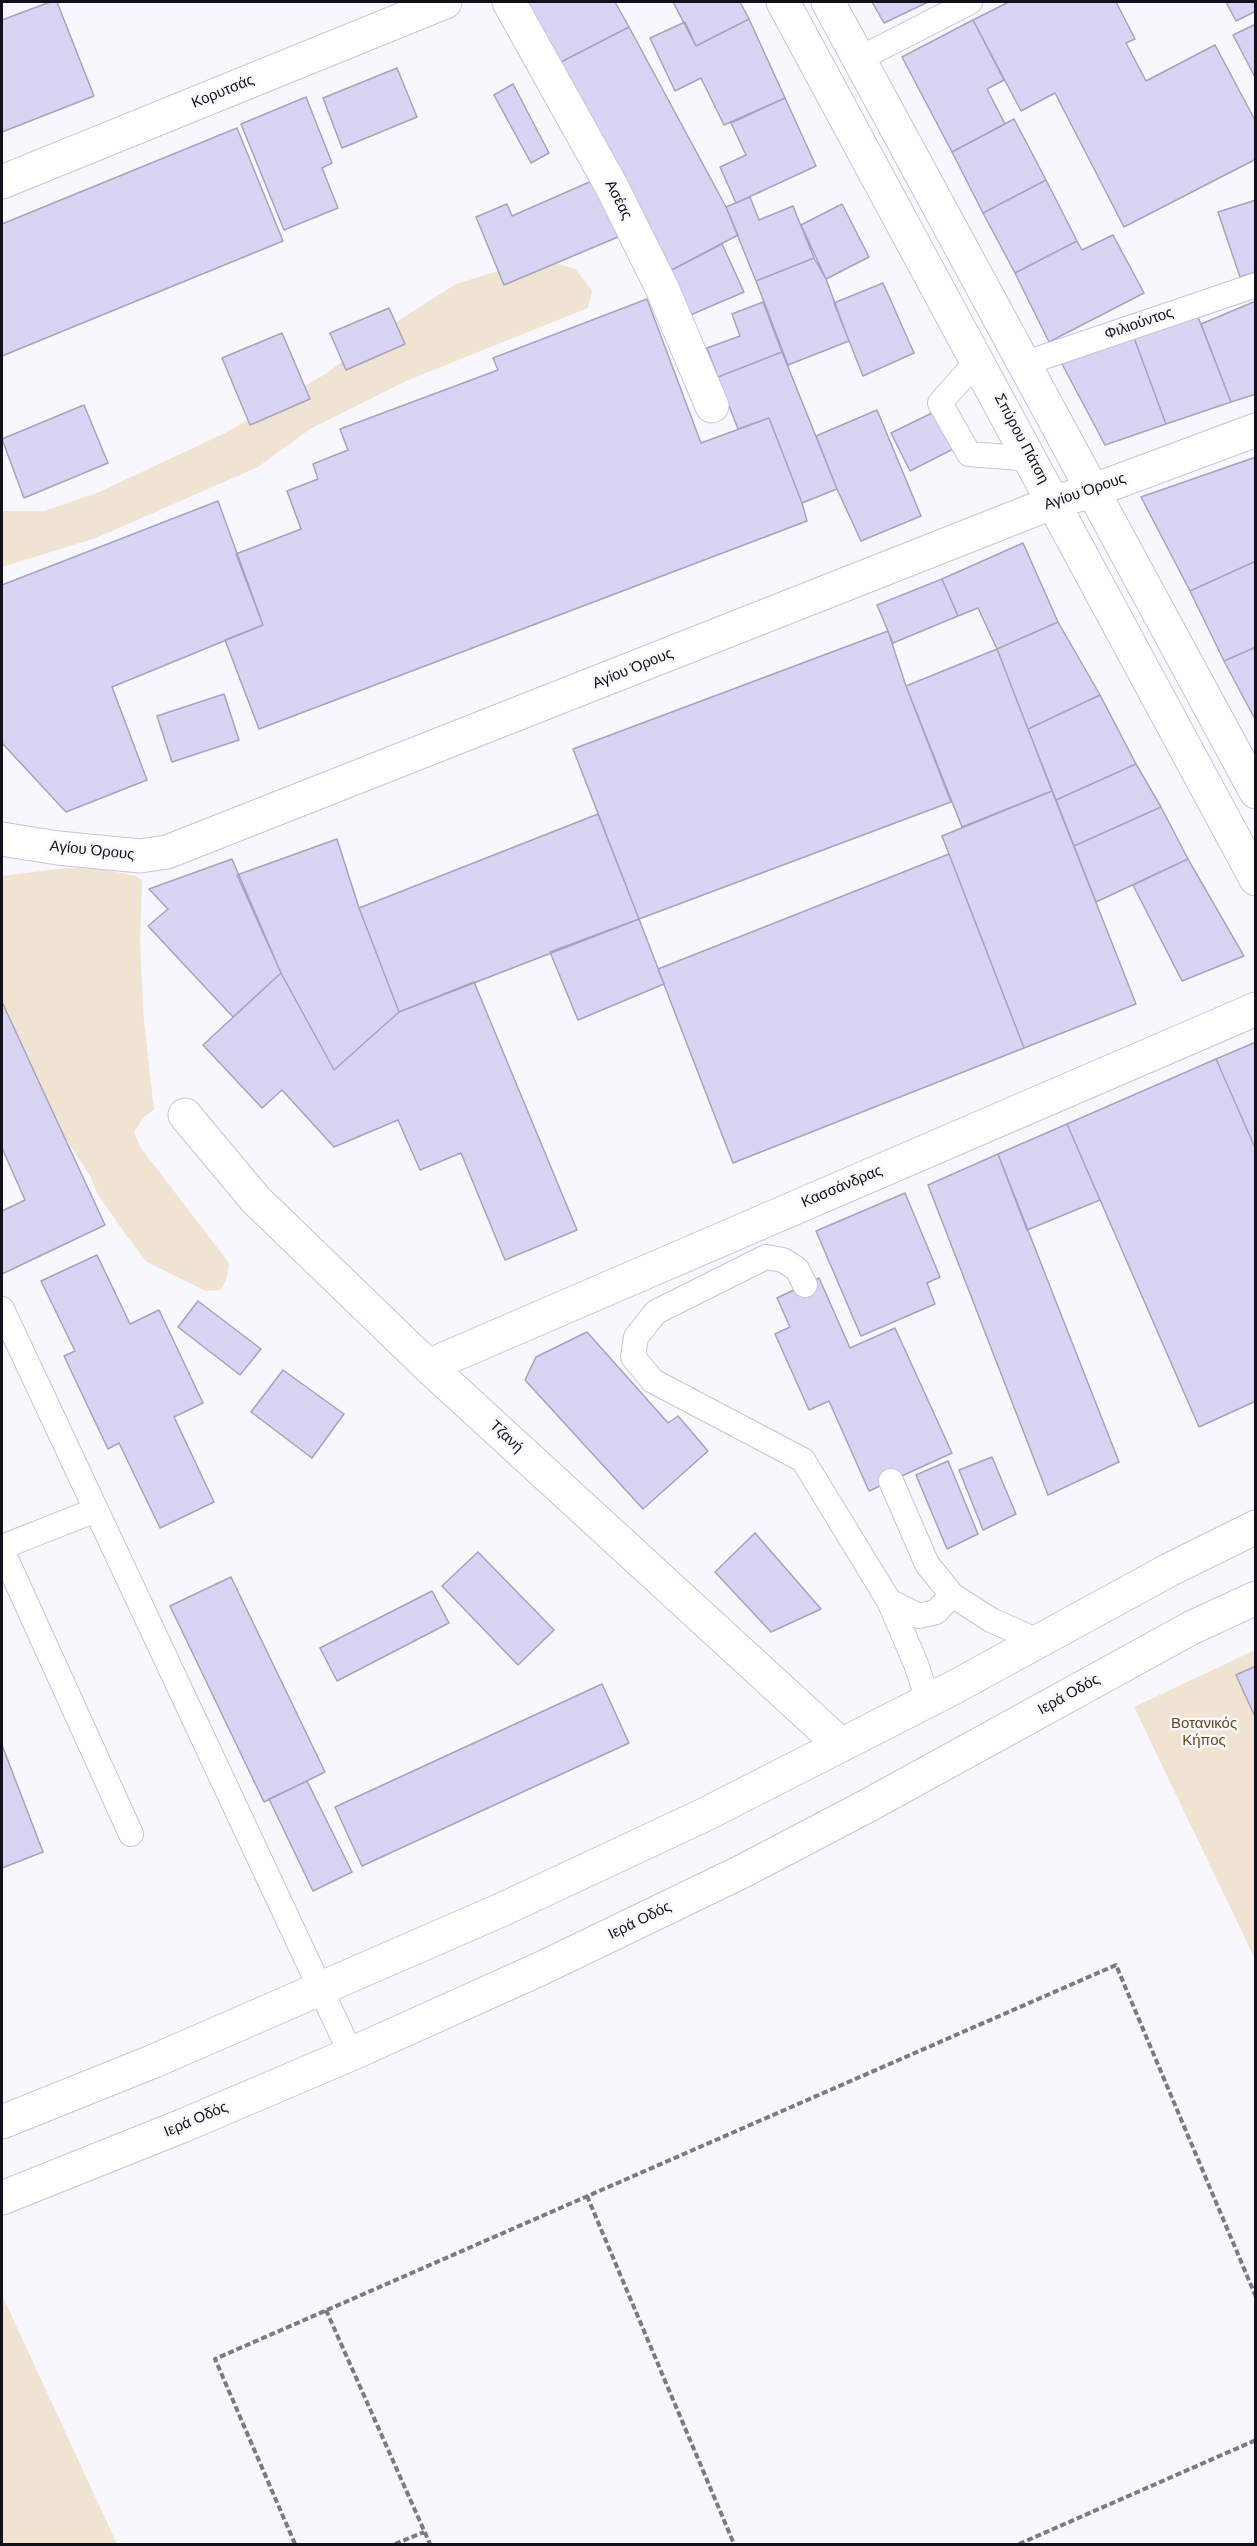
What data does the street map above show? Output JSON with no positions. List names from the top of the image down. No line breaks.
{"streets":{"street":["Κορυτσάς","Ασέας","Σπύρου Πάτση","Αγίου Όρους","Κασσάνδρας","Τζανή","Ιερά Οδός"],"lane":["Φιλιούντος"]},"crossings":[["Σπύρου Πάτση","Αγίου Όρους"],["Κασσάνδρας","Τζανή"]],"parks":["Βοτανικός Κήπος"]}
